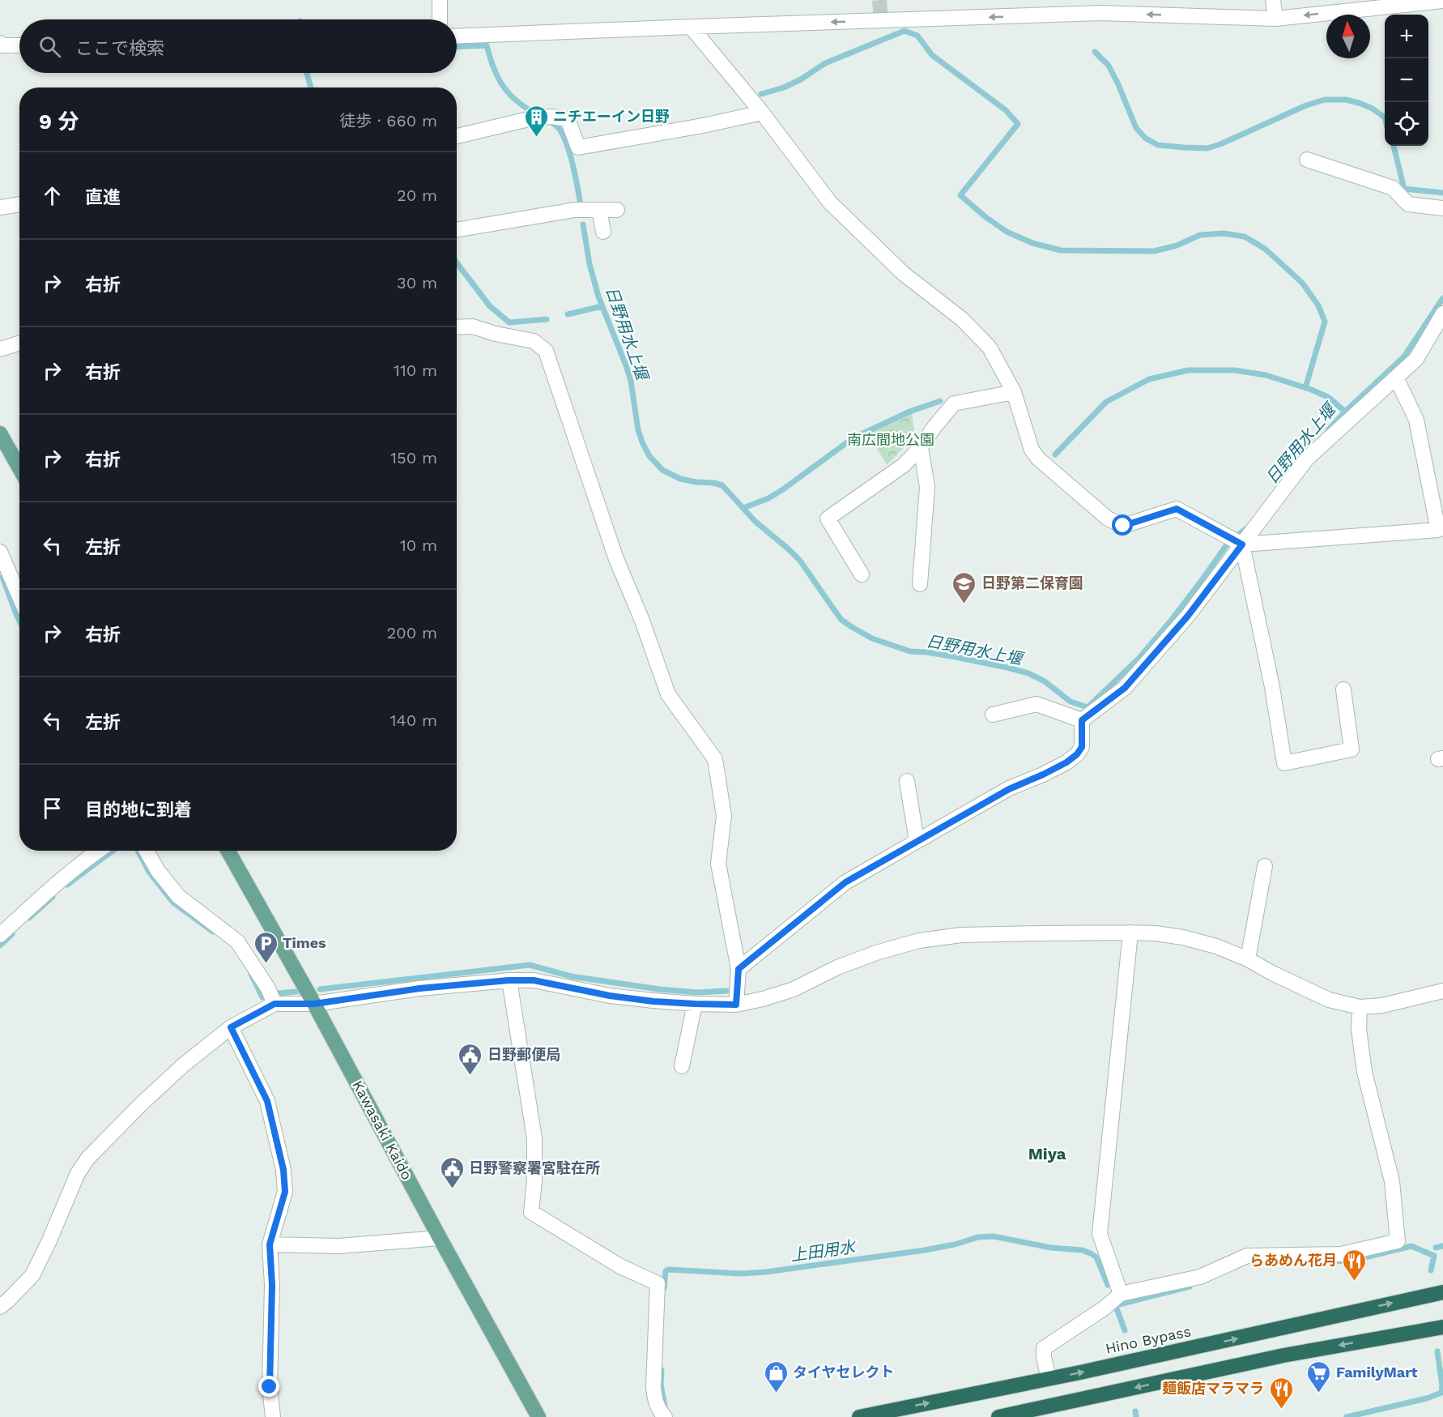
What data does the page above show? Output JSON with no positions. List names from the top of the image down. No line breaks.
{"streets":{"highway":["Hino Bypass"],"main road":["Kawasaki Kaido"]},"districts":["Miya"],"water":["日野用水上堰","上田用水"],"parks":["南広間地公園"],"places":{"building":["ニチエーイン日野"],"school or university":["日野第二保育園"],"parking":["Times"],"public building":["日野郵便局","日野警察署宮駐在所"],"restaurant":["らあめん花月","麺飯店マラマラ"],"shop":["タイヤセレクト"],"supermarket":["FamilyMart"]},"north":"top","page":{"map_buttons":["+","−"],"search":"ここで検索","heading":["9 分","徒歩 · 660 m"],"list":[["直進","20 m"],["右折","30 m"],["右折","110 m"],["右折","150 m"],["左折","10 m"],["右折","200 m"],["左折","140 m"],"目的地に到着"]}}
